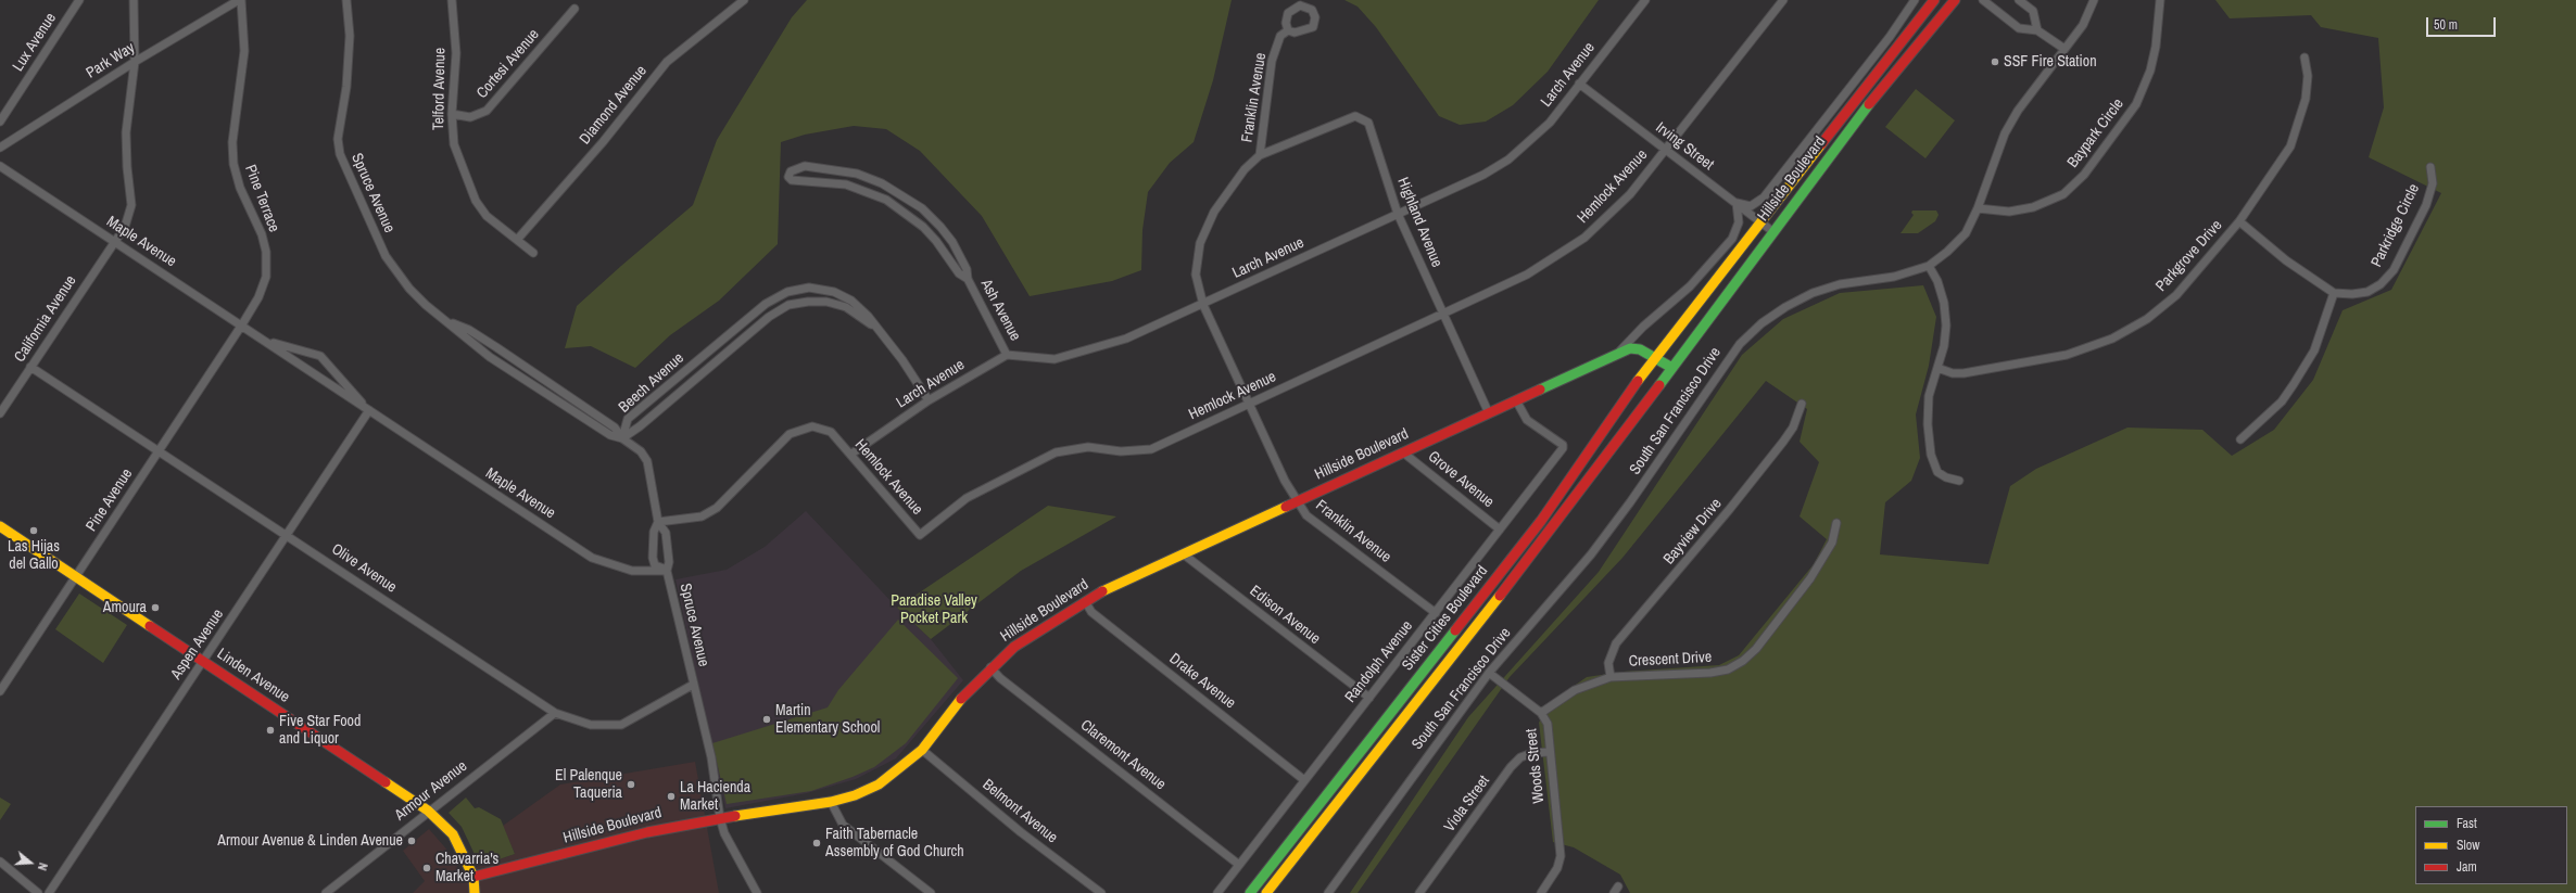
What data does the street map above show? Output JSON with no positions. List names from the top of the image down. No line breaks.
{"streets":{"main road":["Hillside Boulevard","Sister Cities Boulevard","Linden Avenue"],"street":["Lux Avenue","Park Way","Cortesi Avenue","Larch Avenue","Telford Avenue","Franklin Avenue","Diamond Avenue","Baypark Circle","Irving Street","Hemlock Avenue","Spruce Avenue","Pine Terrace","Highland Avenue","Parkridge Circle","Maple Avenue","Parkgrove Drive","Ash Avenue","California Avenue","Beech Avenue","South San Francisco Drive","Grove Avenue","Pine Avenue","Bayview Drive","Olive Avenue","Edison Avenue","Aspen Avenue","Crescent Drive","Randolph Avenue","Drake Avenue","Claremont Avenue","Woods Street","Armour Avenue","Viola Street","Belmont Avenue"]},"crossings":[["Park Way","Pine Terrace"],["Park Way","California Avenue"],["Cortesi Avenue","Telford Avenue"],["Larch Avenue","Franklin Avenue"],["Larch Avenue","Irving Street"],["Larch Avenue","Hemlock Avenue"],["Larch Avenue","Highland Avenue"],["Larch Avenue","Ash Avenue"],["Larch Avenue","Beech Avenue"],["Telford Avenue","Diamond Avenue"],["Franklin Avenue","Hillside Boulevard"],["Franklin Avenue","Hemlock Avenue"],["Franklin Avenue","Highland Avenue"],["Franklin Avenue","Randolph Avenue"],["Baypark Circle","South San Francisco Drive"],["Irving Street","Hillside Boulevard"],["Irving Street","Hemlock Avenue"],["Hillside Boulevard","Spruce Avenue"],["Hillside Boulevard","Highland Avenue"],["Hillside Boulevard","Grove Avenue"],["Hillside Boulevard","Edison Avenue"],["Hillside Boulevard","Sister Cities Boulevard"],["Hillside Boulevard","Randolph Avenue"],["Hillside Boulevard","Linden Avenue"],["Hillside Boulevard","Drake Avenue"],["Hillside Boulevard","Claremont Avenue"],["Hillside Boulevard","Belmont Avenue"],["Hemlock Avenue","Spruce Avenue"],["Hemlock Avenue","Highland Avenue"],["Spruce Avenue","Maple Avenue"],["Spruce Avenue","Beech Avenue"],["Spruce Avenue","Olive Avenue"],["Pine Terrace","Maple Avenue"],["Pine Terrace","Pine Avenue"],["Maple Avenue","California Avenue"],["Maple Avenue","Pine Avenue"],["Maple Avenue","Aspen Avenue"],["California Avenue","Olive Avenue"],["South San Francisco Drive","Woods Street"],["Grove Avenue","Randolph Avenue"],["Pine Avenue","Olive Avenue"],["Pine Avenue","Linden Avenue"],["Bayview Drive","Crescent Drive"],["Olive Avenue","Aspen Avenue"],["Olive Avenue","Armour Avenue"],["Edison Avenue","Randolph Avenue"],["Aspen Avenue","Linden Avenue"],["Crescent Drive","Woods Street"],["Randolph Avenue","Drake Avenue"],["Randolph Avenue","Claremont Avenue"],["Linden Avenue","Armour Avenue"],["Woods Street","Viola Street"]],"parks":["Paradise Valley Pocket Park"],"places":["SSF Fire Station","Las Hijas del Gallo","Amoura","Martin Elementary School","Five Star Food and Liquor","El Palenque Taqueria","La Hacienda Market","Armour Avenue & Linden Avenue","Faith Tabernacle Assembly of God Church","Chavarria's Market"],"legend":["Fast","Slow","Jam"],"scale_bar":"50 m","north":"right"}
